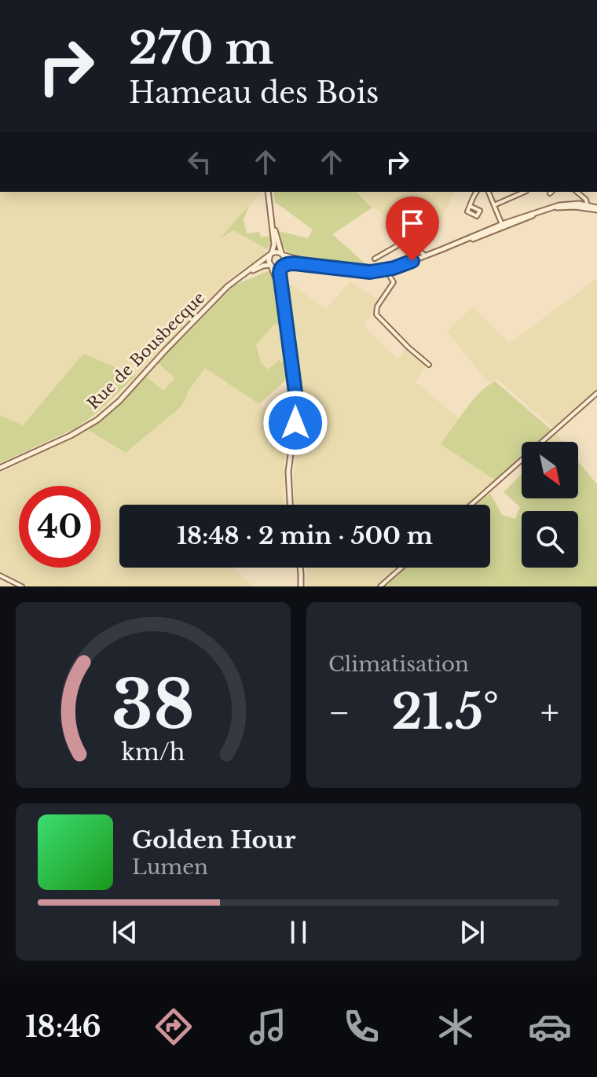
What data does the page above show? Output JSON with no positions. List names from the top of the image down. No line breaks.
{"streets":{"street":["Rue de Bousbecque"]},"north":"bottom right","page":{"turn":["270 m","Hameau des Bois"],"limit":"40","trip":"18:48 · 2 min · 500 m","tile":"Climatisation","heat":["−","21.5°","+"],"song":["Golden Hour","Lumen"],"tabs":"18:46","gauge":["38","km/h"]}}
